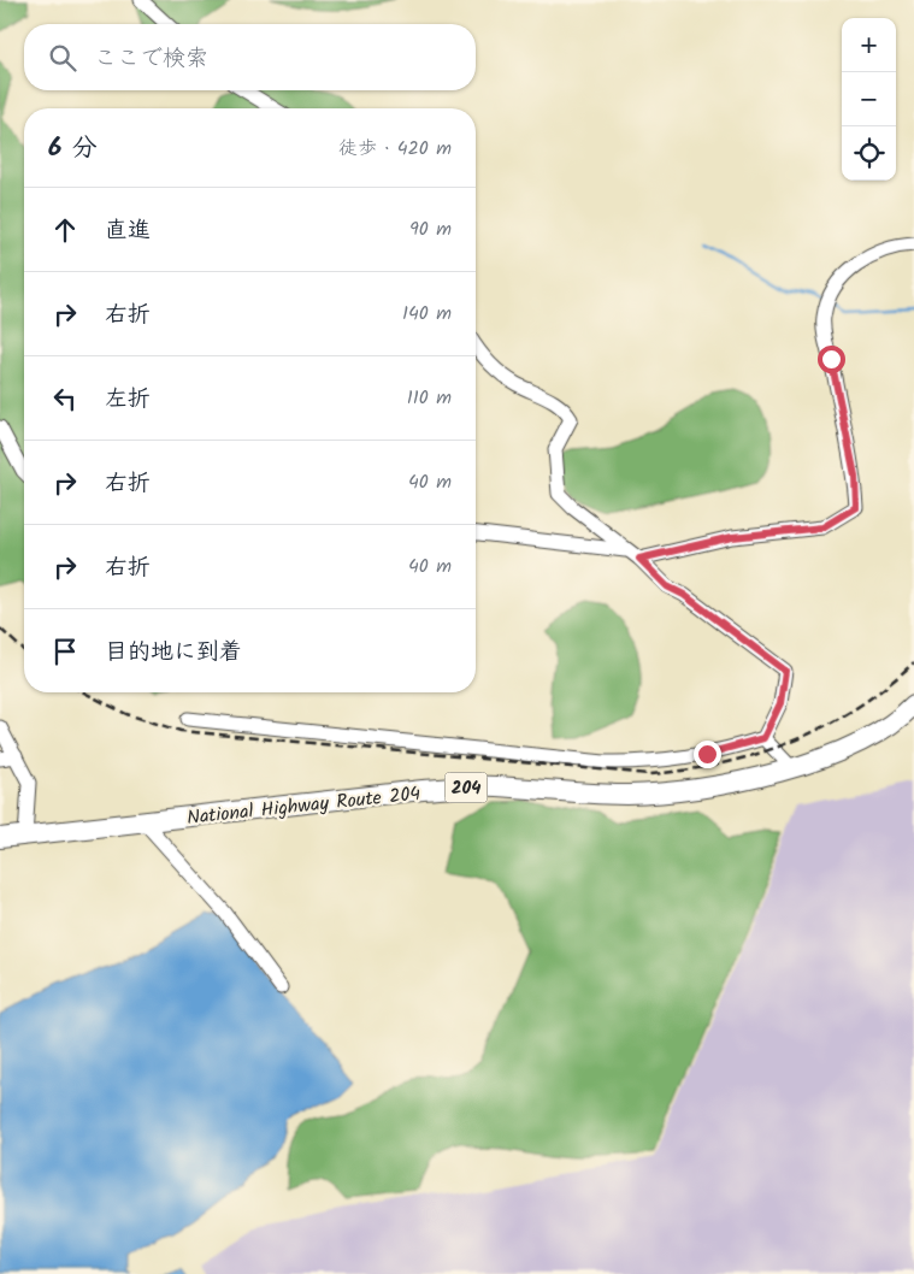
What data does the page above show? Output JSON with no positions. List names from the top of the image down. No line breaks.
{"streets":{"highway":["204","National Highway Route 204"]},"page":{"map_buttons":["+","−"],"search":"ここで検索","heading":["6 分","徒歩 · 420 m"],"list":[["直進","90 m"],["右折","140 m"],["左折","110 m"],["右折","40 m"],["右折","40 m"],"目的地に到着"]}}
